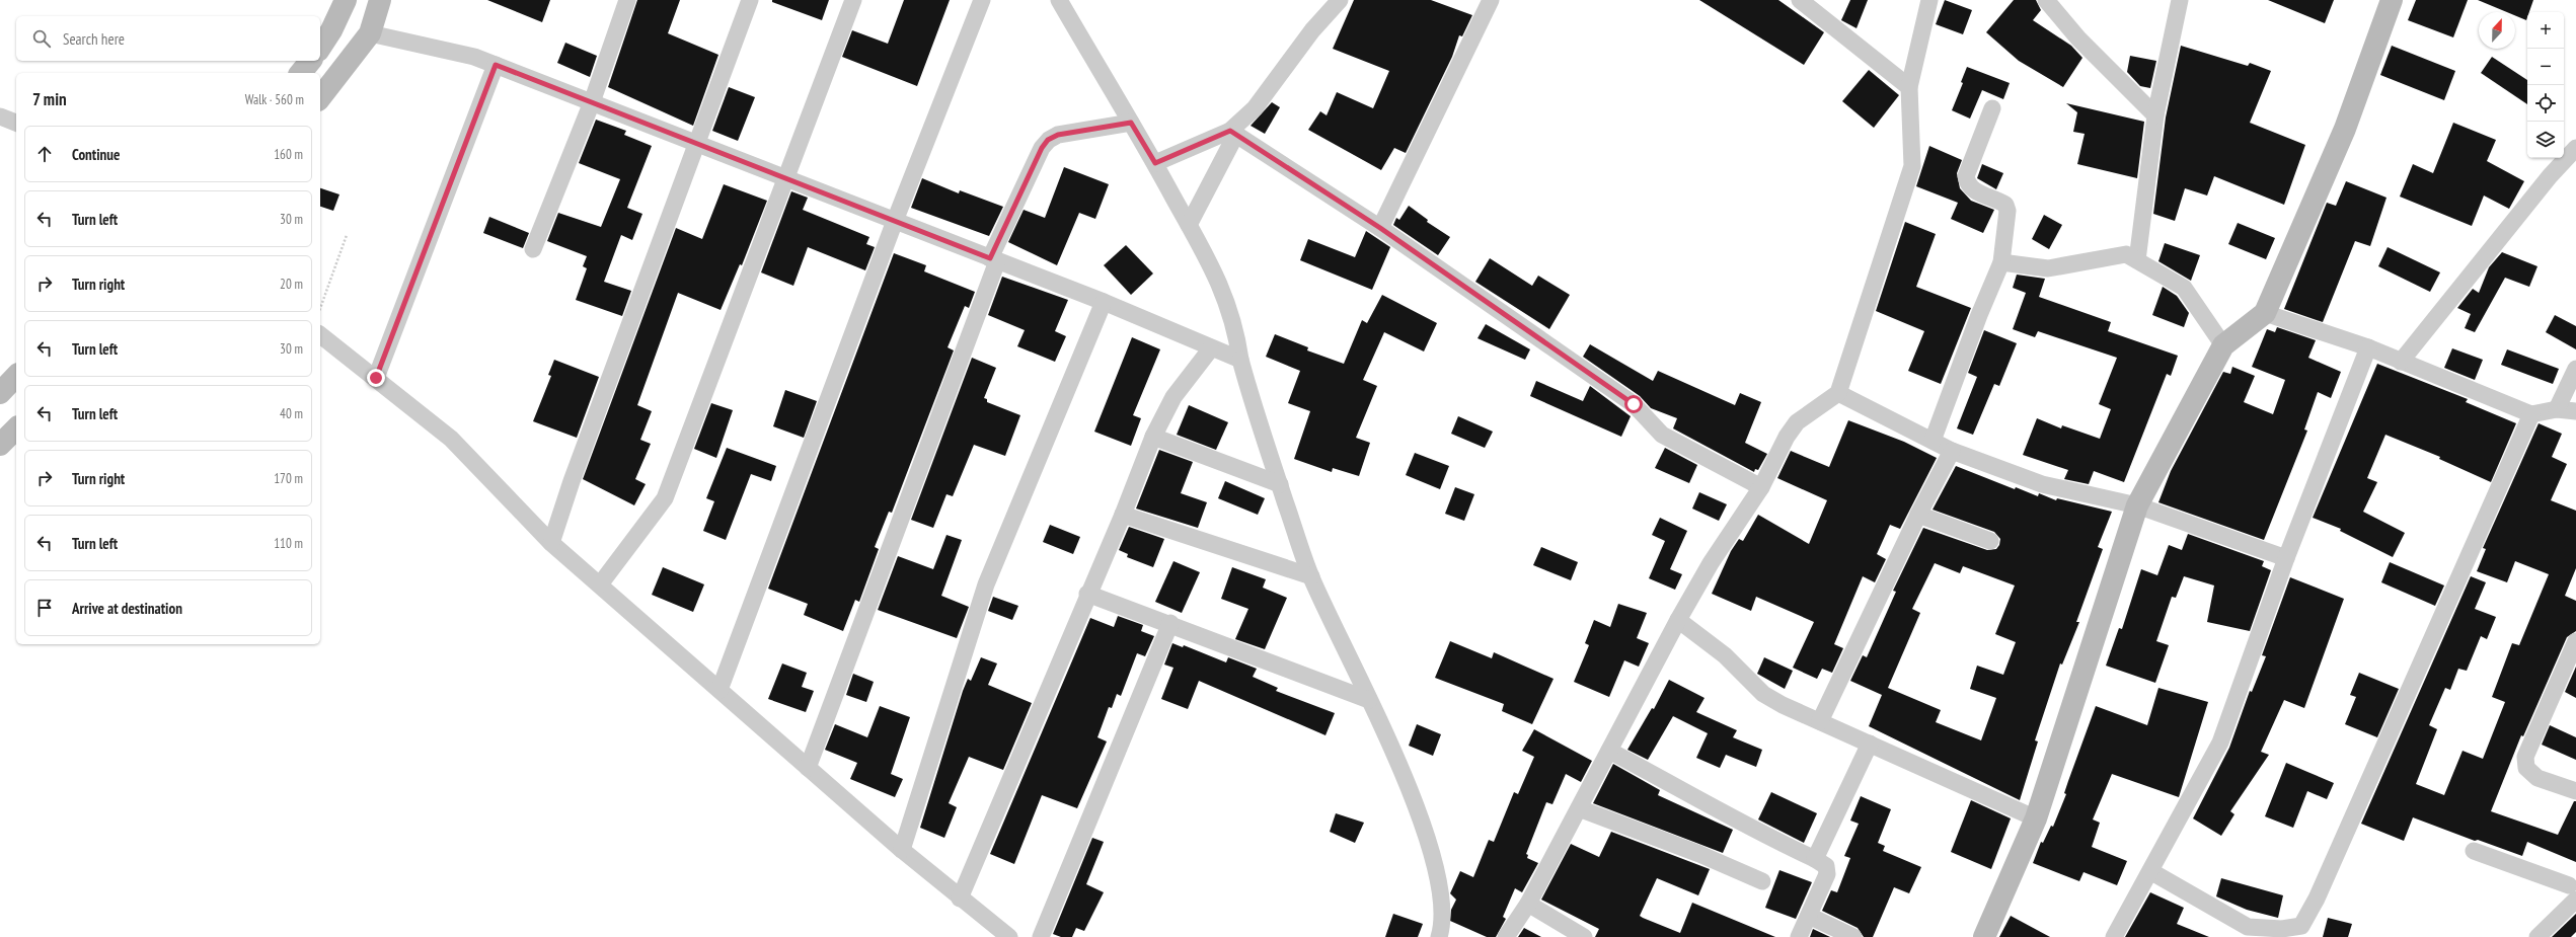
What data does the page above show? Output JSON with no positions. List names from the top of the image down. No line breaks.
{"north":"top","page":{"map_buttons":["+","−"],"search":"Search here","heading":["7 min","Walk · 560 m"],"list":[["Continue","160 m"],["Turn left","30 m"],["Turn right","20 m"],["Turn left","30 m"],["Turn left","40 m"],["Turn right","170 m"],["Turn left","110 m"],"Arrive at destination"]}}
